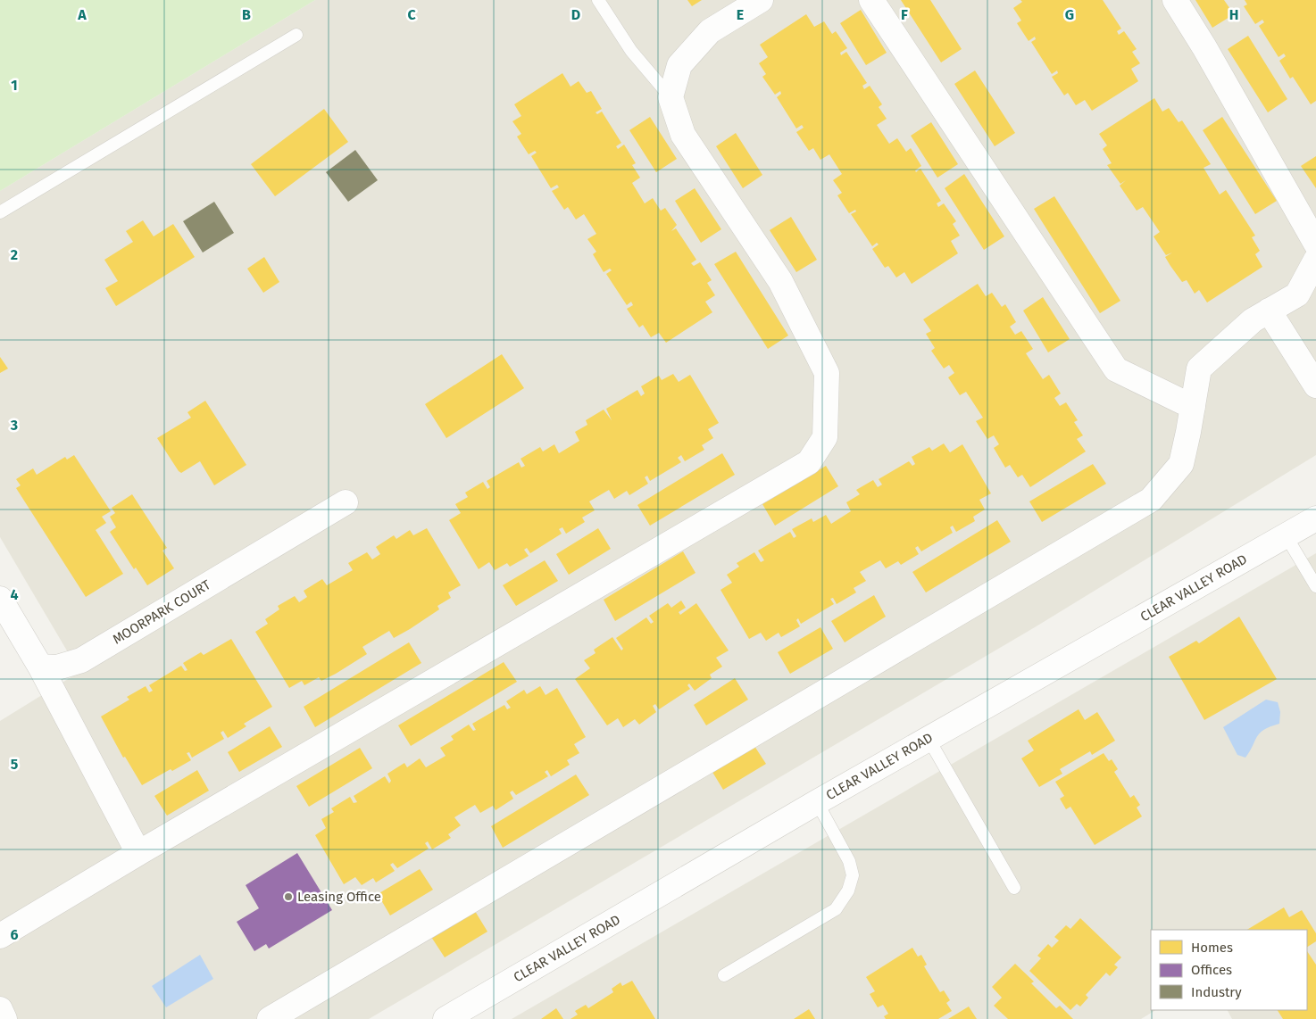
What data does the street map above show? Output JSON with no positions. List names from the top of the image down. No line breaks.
{"streets":{"street":["CLEAR VALLEY ROAD","MOORPARK COURT"]},"places":["Leasing Office"],"legend":["Homes","Offices","Industry"],"grid":{"columns":["A","B","C","D","E","F","G","H"],"rows":["1","2","3","4","5","6"]}}
